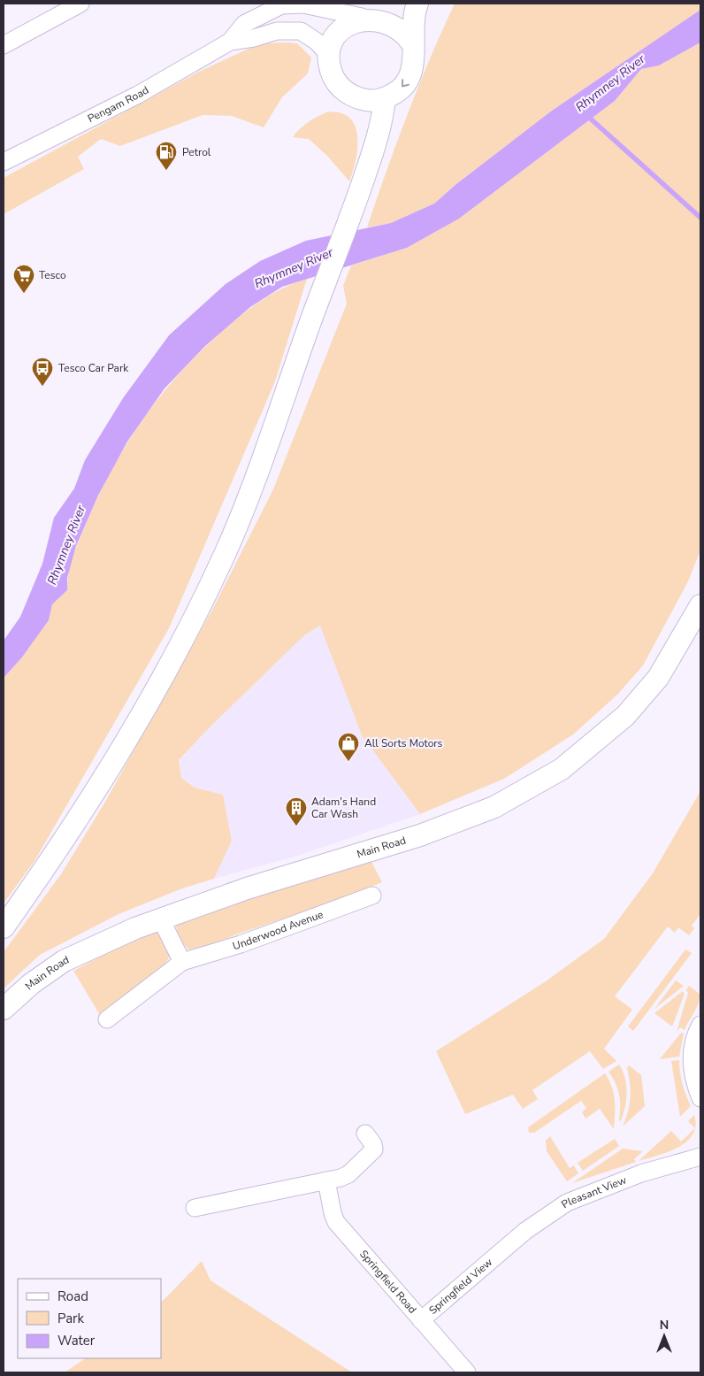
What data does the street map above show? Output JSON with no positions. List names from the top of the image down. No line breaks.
{"streets":{"main road":["Main Road"],"street":["Pengam Road","Underwood Avenue","Pleasant View","Springfield Road","Springfield View"]},"crossings":[["Pleasant View","Springfield View"],["Springfield Road","Springfield View"]],"water":["Rhymney River"],"places":{"fuel station":["Petrol"],"supermarket":["Tesco"],"bus stop":["Tesco Car Park"],"shop":["All Sorts Motors"],"building":["Adam's Hand Car Wash"]},"legend":["Road","Park","Water"],"north":"top"}
